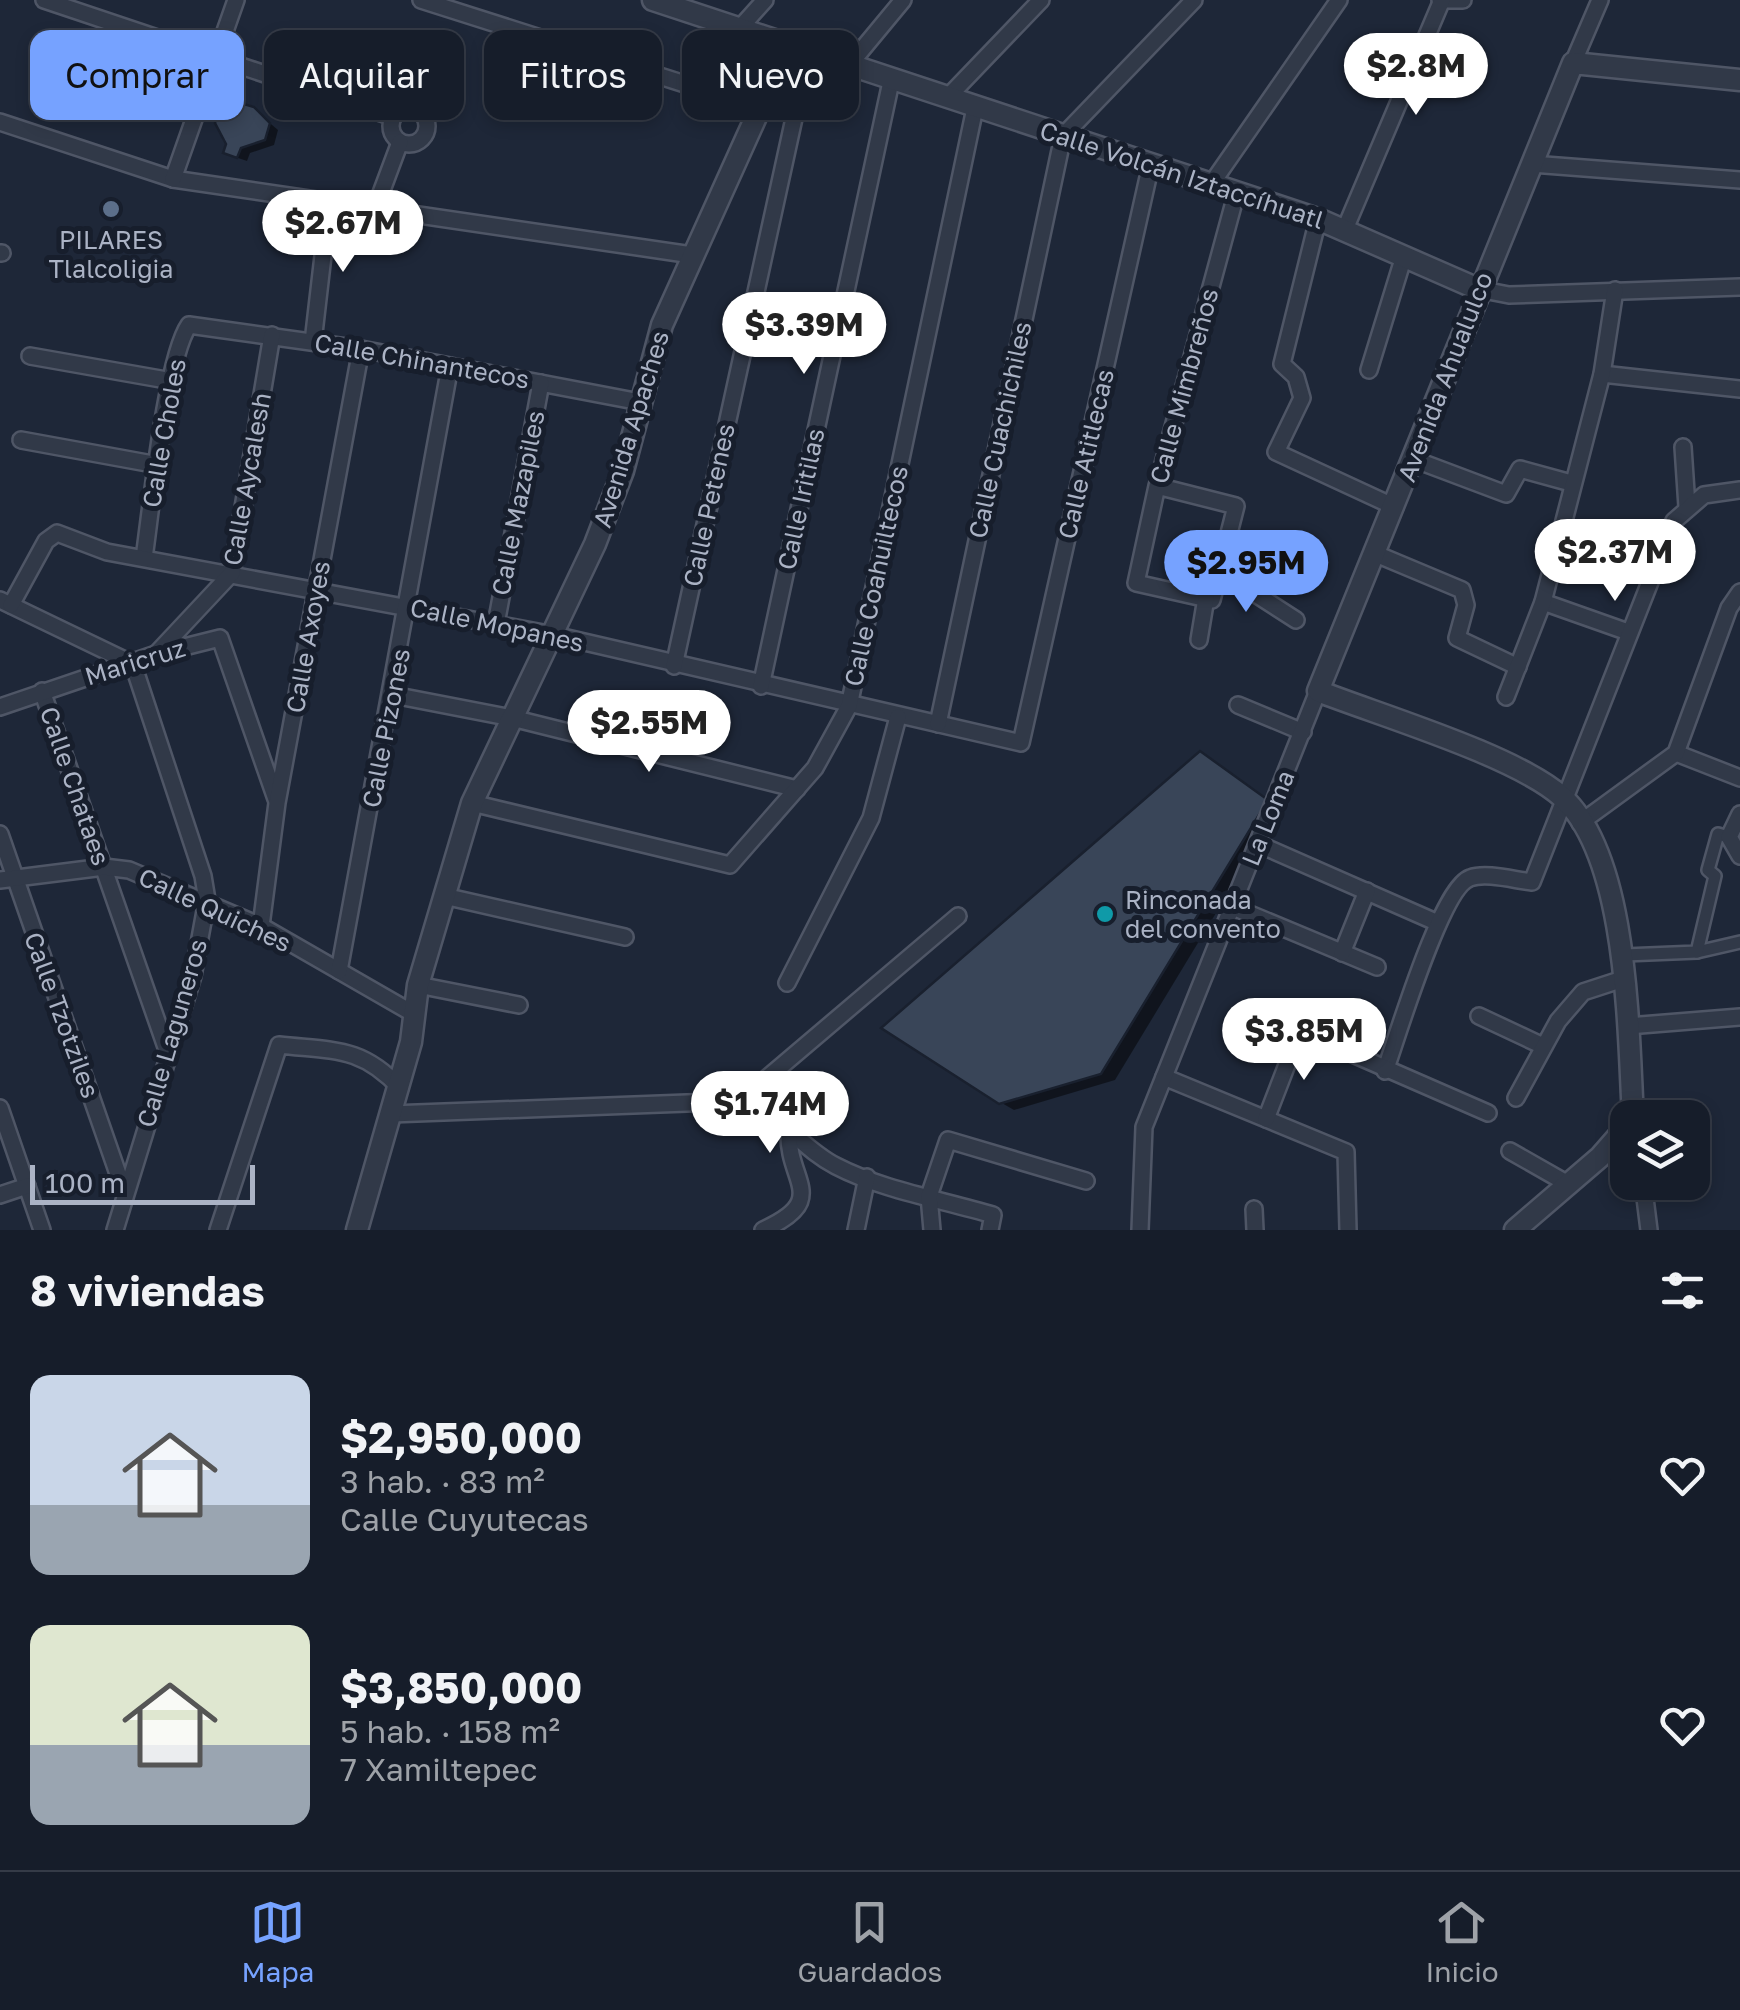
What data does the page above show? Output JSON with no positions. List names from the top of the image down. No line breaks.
{"streets":{"street":["Calle Volcán Iztaccíhuatl","Calle Chinantecos","Avenida Ahualulco","Calle Mimbreños","Avenida Apaches","Calle Cuachichiles","Calle Choles","Calle Atitlecas","Calle Aycalesh","Calle Iritilas","Calle Mazapiles","Calle Petenes","Calle Coahuiltecos","Calle Mopanes","Calle Axoyes","Maricruz","Calle Pizones","Calle Chataes","La Loma","Calle Quiches","Calle Tzotziles","Calle Laguneros"]},"crossings":[["Calle Volcán Iztaccíhuatl","Avenida Ahualulco"],["Calle Volcán Iztaccíhuatl","Calle Mimbreños"],["Calle Volcán Iztaccíhuatl","Calle Cuachichiles"],["Calle Volcán Iztaccíhuatl","Calle Atitlecas"],["Calle Volcán Iztaccíhuatl","Calle Iritilas"],["Calle Volcán Iztaccíhuatl","Calle Coahuiltecos"],["Calle Chinantecos","Avenida Apaches"],["Calle Chinantecos","Calle Choles"],["Calle Chinantecos","Calle Aycalesh"],["Calle Chinantecos","Calle Mazapiles"],["Calle Chinantecos","Calle Axoyes"],["Calle Chinantecos","Calle Pizones"],["Avenida Ahualulco","La Loma"],["Avenida Apaches","Calle Coahuiltecos"],["Avenida Apaches","Calle Mopanes"],["Avenida Apaches","Calle Quiches"],["Calle Cuachichiles","Calle Mopanes"],["Calle Choles","Calle Mopanes"],["Calle Atitlecas","Calle Mopanes"],["Calle Aycalesh","Calle Mopanes"],["Calle Aycalesh","Maricruz"],["Calle Iritilas","Calle Mopanes"],["Calle Mazapiles","Calle Mopanes"],["Calle Petenes","Calle Mopanes"],["Calle Coahuiltecos","Calle Mopanes"],["Calle Mopanes","Calle Axoyes"],["Calle Mopanes","Calle Pizones"],["Calle Axoyes","Maricruz"],["Calle Axoyes","Calle Quiches"],["Maricruz","Calle Chataes"],["Maricruz","Calle Laguneros"],["Calle Pizones","Calle Quiches"],["Calle Chataes","Calle Quiches"],["Calle Chataes","Calle Laguneros"],["Calle Quiches","Calle Tzotziles"],["Calle Quiches","Calle Laguneros"],["Calle Tzotziles","Calle Laguneros"]],"places":["PILARES Tlalcoligia","Rinconada del convento"],"scale_bar":"100 m","page":{"chip":["Comprar","Alquilar","Filtros","Nuevo"],"price":["$2.8M","$2.67M","$3.39M","$2.37M","$2.95M","$2.55M","$3.85M","$1.74M"],"scale":"100 m","heading":"8 viviendas","list":[{"name":"$2,950,000","note":"3 hab. · 83 m² · Calle Cuyutecas"},{"name":"$3,850,000","note":"5 hab. · 158 m² · 7 Xamiltepec"}],"tabs":["Mapa","Guardados","Inicio"]}}
